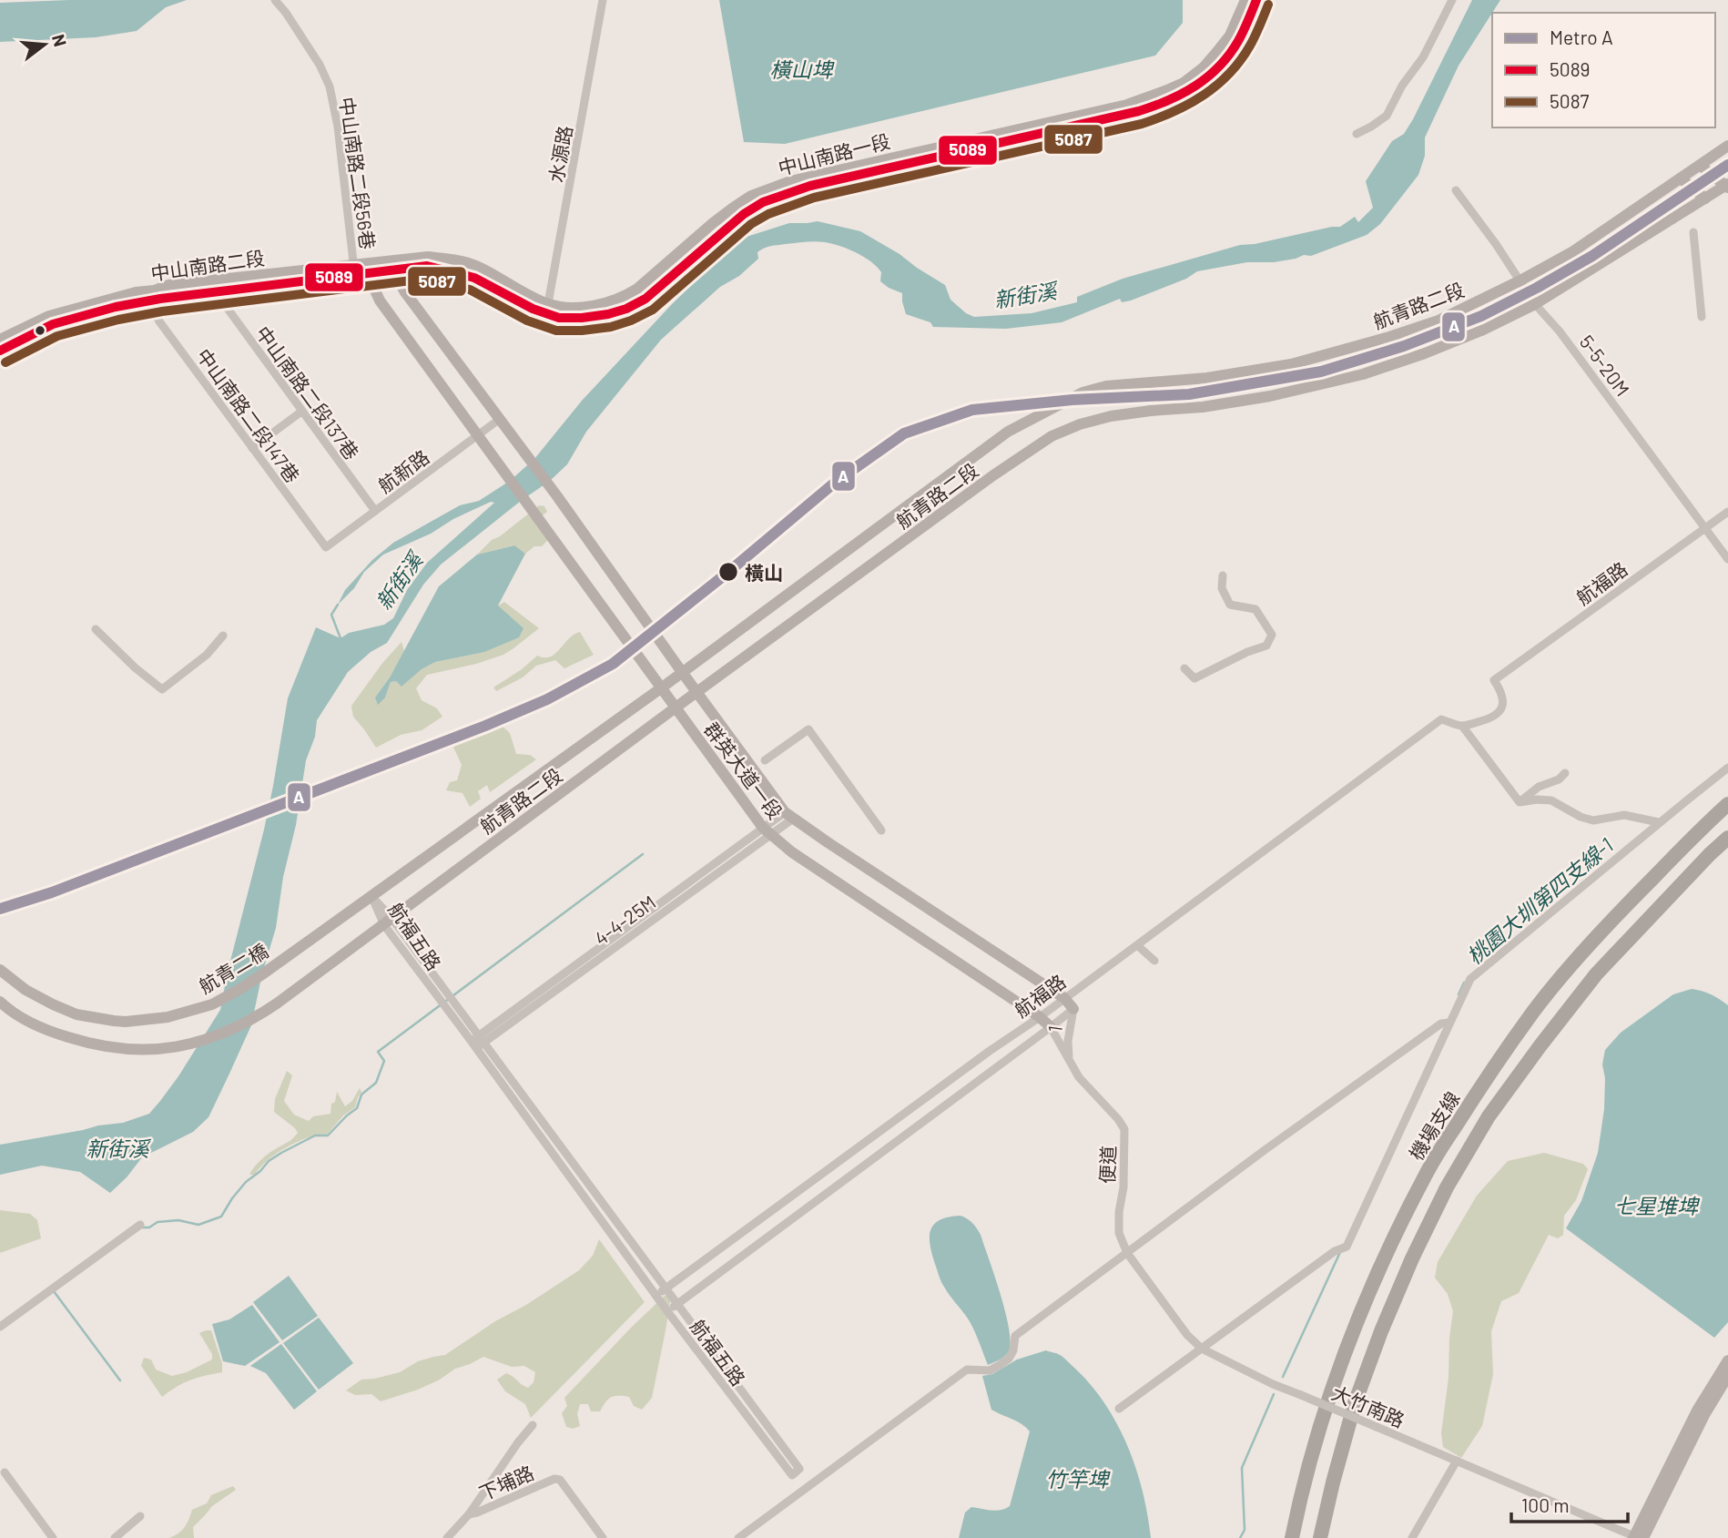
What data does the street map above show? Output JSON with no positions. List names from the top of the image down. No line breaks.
{"streets":{"highway":["機場支線"],"street":["水源路","中山南路一段","中山南路二段56巷","中山南路二段","航青路二段","5-5-20M","中山南路二段137巷","中山南路二段147巷","航新路","航福路","群英大道一段","4-4-25M","航福五路","航青二橋","1","便道","大竹南路","下埔路"]},"crossings":[["水源路","中山南路一段"],["中山南路一段","中山南路二段"],["中山南路二段56巷","中山南路二段"],["中山南路二段","中山南路二段137巷"],["中山南路二段","中山南路二段147巷"],["航青路二段","5-5-20M"],["航青路二段","群英大道一段"],["航青路二段","航福五路"],["航青路二段","航青二橋"],["5-5-20M","航福路"],["中山南路二段137巷","航新路"],["中山南路二段147巷","航新路"],["航新路","群英大道一段"],["航福路","群英大道一段"],["航福路","航福五路"],["航福路","1"],["群英大道一段","4-4-25M"],["群英大道一段","1"],["4-4-25M","航福五路"],["1","便道"],["便道","大竹南路"]],"water":["橫山埤","新街溪","桃園大圳第四支線-1","七星堆埤","竹竿埤"],"places":["橫山"],"lines":["transit line 5089","transit line 5087","metro line A"],"legend":["Metro A","5089","5087"],"scale_bar":"100 m","north":"right"}
